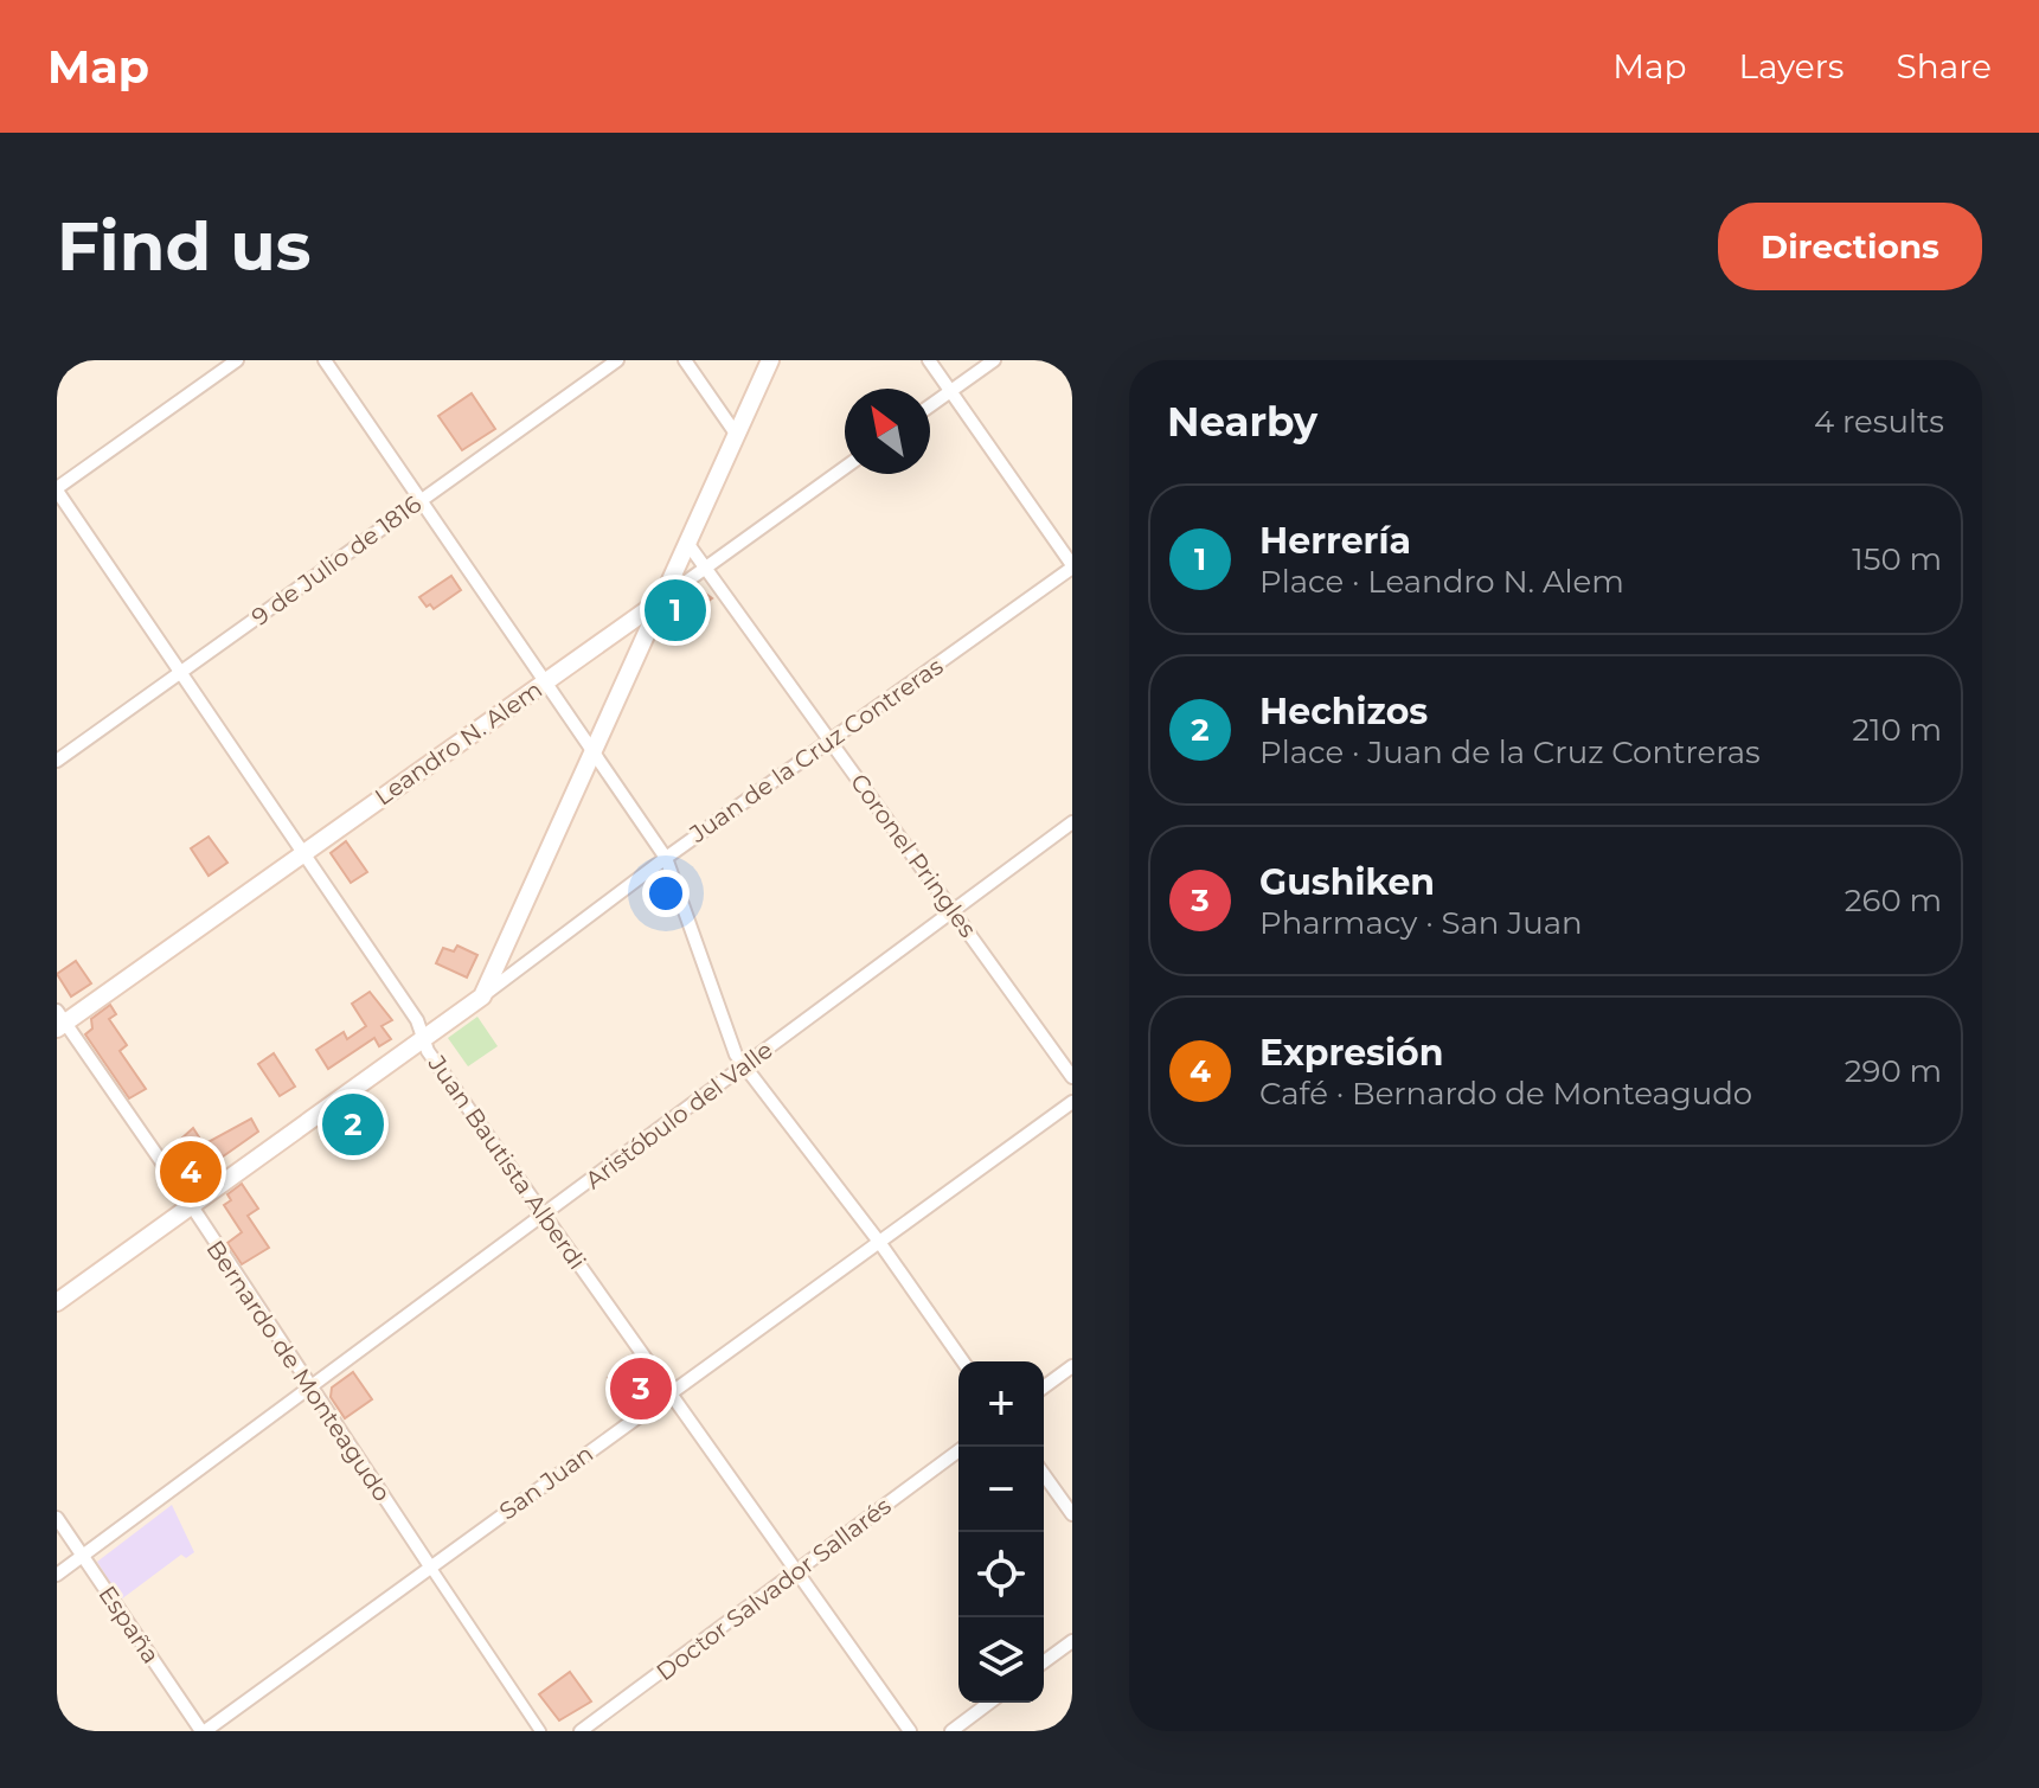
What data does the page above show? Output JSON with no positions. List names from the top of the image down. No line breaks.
{"streets":{"main road":["Leandro N. Alem","Juan de la Cruz Contreras"],"street":["9 de Julio de 1816","Coronel Pringles","Aristóbulo del Valle","Juan Bautista Alberdi","Bernardo de Monteagudo","San Juan","Doctor Salvador Sallarés","España"]},"crossings":[["9 de Julio de 1816","Juan Bautista Alberdi"],["Leandro N. Alem","Coronel Pringles"],["Leandro N. Alem","Juan Bautista Alberdi"],["Leandro N. Alem","Bernardo de Monteagudo"],["Juan de la Cruz Contreras","Coronel Pringles"],["Juan de la Cruz Contreras","Juan Bautista Alberdi"],["Juan de la Cruz Contreras","Bernardo de Monteagudo"],["Coronel Pringles","Aristóbulo del Valle"],["Aristóbulo del Valle","Juan Bautista Alberdi"],["Aristóbulo del Valle","Bernardo de Monteagudo"],["Aristóbulo del Valle","España"],["Juan Bautista Alberdi","San Juan"],["Juan Bautista Alberdi","Doctor Salvador Sallarés"],["Bernardo de Monteagudo","San Juan"],["San Juan","España"]],"north":"top left","page":{"header":"Map","nav":["Map","Layers","Share"],"buttons":"Directions","title":"Find us","heading":["Nearby","4 results"],"list":[{"mark":"1","name":"Herrería","note":"Place · Leandro N. Alem","value":"150 m"},{"mark":"2","name":"Hechizos","note":"Place · Juan de la Cruz Contreras","value":"210 m"},{"mark":"3","name":"Gushiken","note":"Pharmacy · San Juan","value":"260 m"},{"mark":"4","name":"Expresión","note":"Café · Bernardo de Monteagudo","value":"290 m"}],"pins":["1","2","4","3"],"map_buttons":["+","−"]}}
